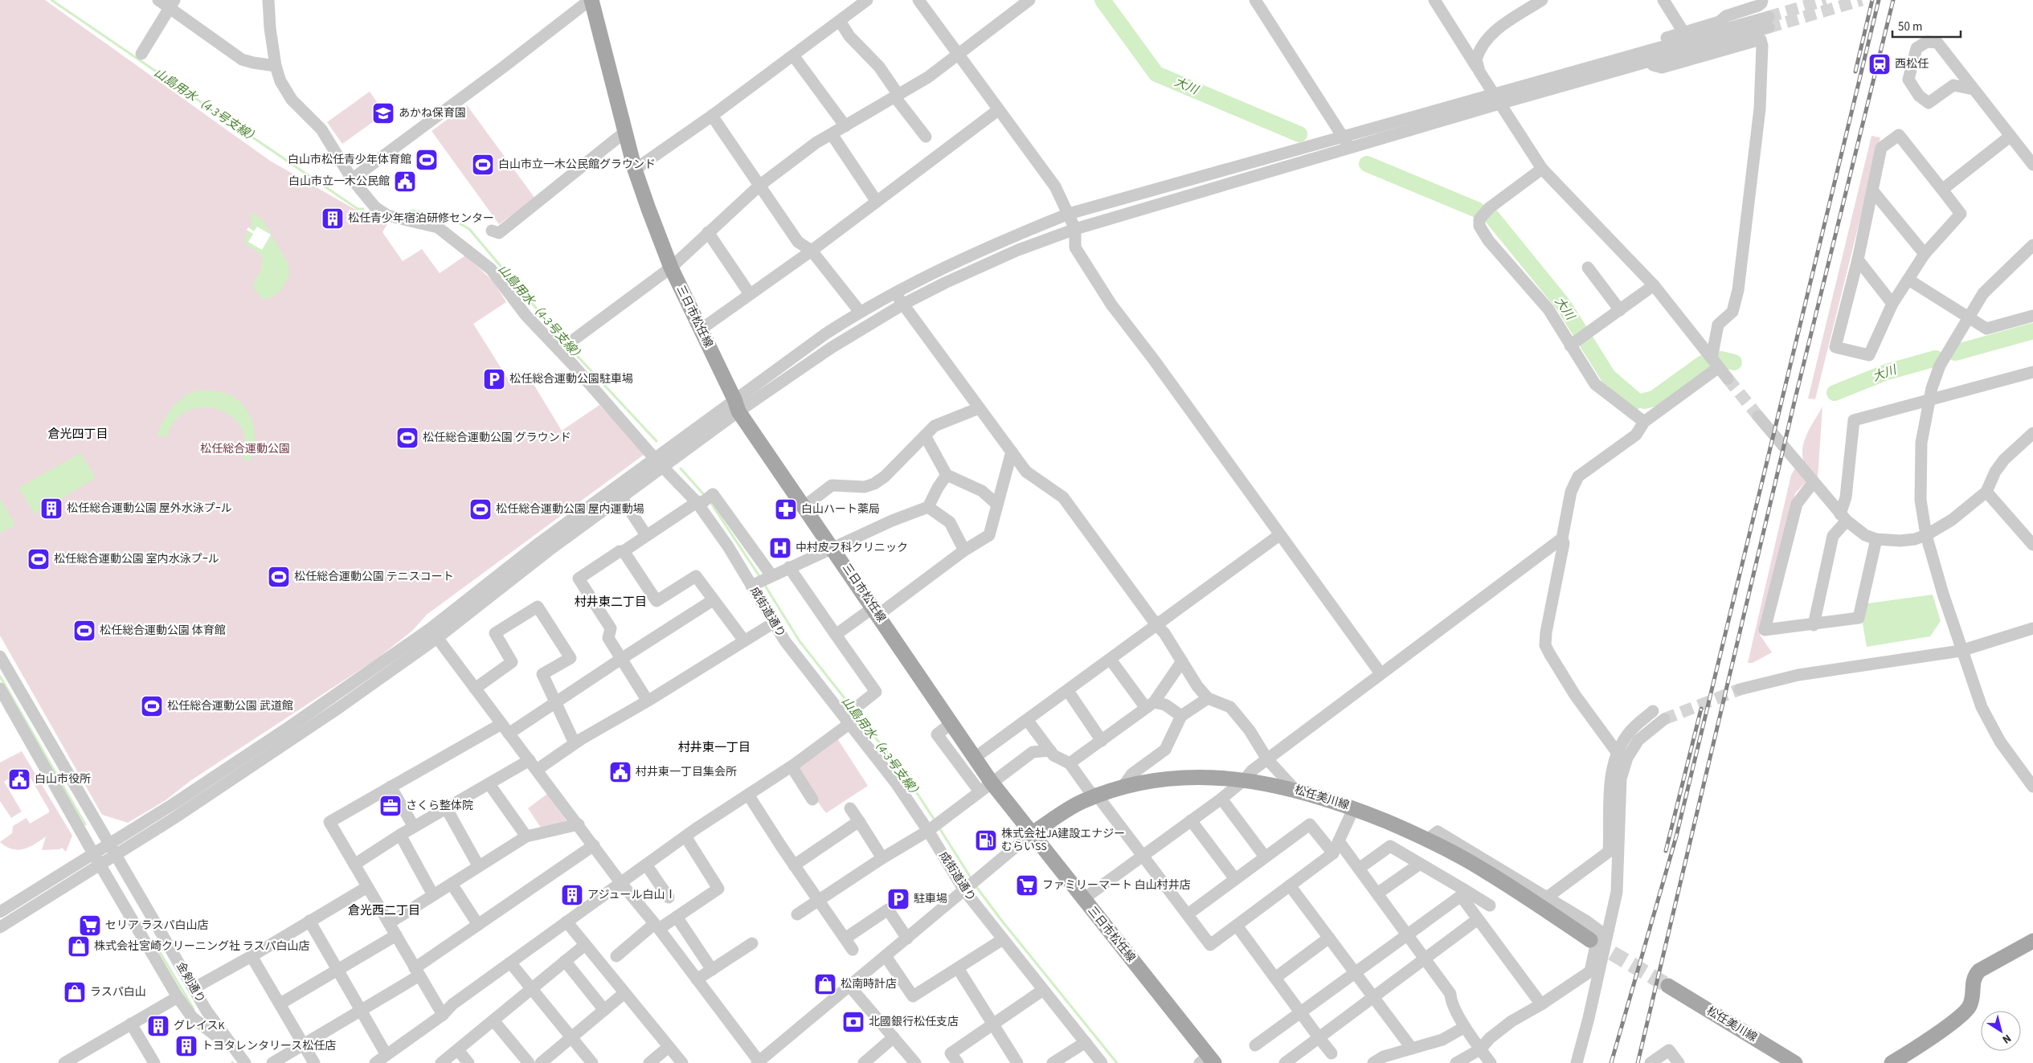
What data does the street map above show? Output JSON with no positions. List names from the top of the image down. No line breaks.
{"streets":{"main road":["三日市松任線","松任美川線"],"street":["成街道通り","金剣通り"]},"crossings":[["三日市松任線","松任美川線"]],"districts":["倉光四丁目","村井東二丁目","村井東一丁目","倉光西二丁目"],"water":["大川","山島用水（4-3号支線）"],"parks":["松任総合運動公園"],"places":{"station":["西松任"],"school or university":["あかね保育園"],"sports":["白山市松任青少年体育館","白山市立一木公民館グラウンド","松任総合運動公園 グラウンド","松任総合運動公園 屋内運動場","松任総合運動公園 室内水泳プｰル","松任総合運動公園 テニスコート","松任総合運動公園 体育館","松任総合運動公園 武道館"],"public building":["白山市立一木公民館","村井東一丁目集会所","白山市役所"],"building":["松任青少年宿泊研修センター","松任総合運動公園 屋外水泳プｰル","アジュール白山Ⅰ","グレイスK","トヨタレンタリース松任店"],"parking":["松任総合運動公園駐車場","駐車場"],"pharmacy":["白山ハート薬局"],"hospital":["中村皮フ科クリニック"],"office":["さくら整体院"],"fuel station":["株式会社JA建設エナジー むらいSS"],"supermarket":["ファミリーマート 白山村井店","セリア ラスパ白山店"],"shop":["株式会社宮崎クリーニング社 ラスパ白山店","松南時計店","ラスパ白山"],"bank":["北國銀行松任支店"]},"scale_bar":"50 m","north":"bottom right"}
